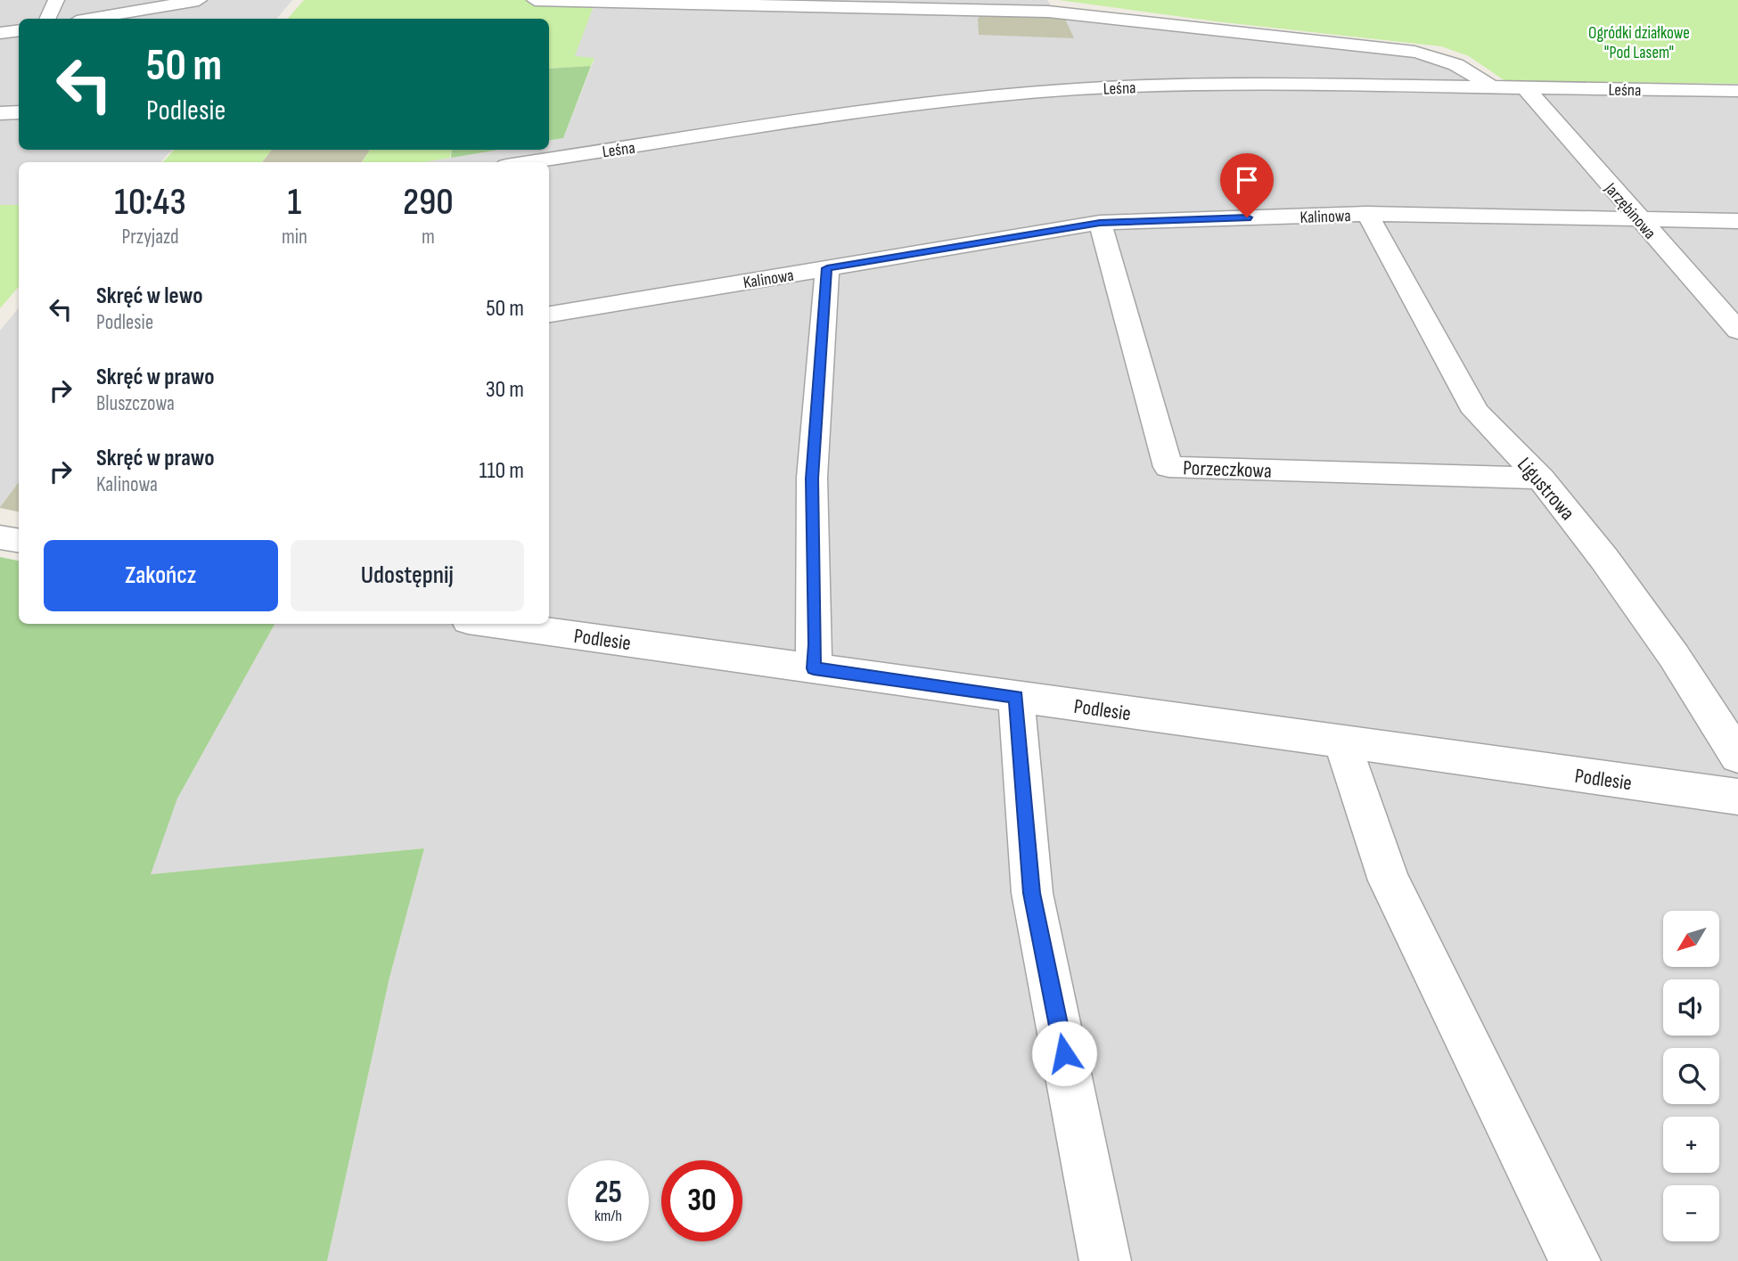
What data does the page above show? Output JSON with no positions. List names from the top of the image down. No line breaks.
{"streets":{"street":["Leśna","Jarzębinowa","Kalinowa","Porzeczkowa","Ligustrowa","Podlesie"]},"crossings":[["Leśna","Jarzębinowa"],["Jarzębinowa","Kalinowa"],["Kalinowa","Porzeczkowa"],["Kalinowa","Ligustrowa"],["Porzeczkowa","Ligustrowa"]],"parks":["Ogródki działkowe \"Pod Lasem\""],"north":"bottom left","page":{"turn":["50 m","Podlesie"],"eta":["10:43","Przyjazd","1","min","290","m"],"list":[{"name":"Skręć w lewo","note":"Podlesie","value":"50 m"},{"name":"Skręć w prawo","note":"Bluszczowa","value":"30 m"},{"name":"Skręć w prawo","note":"Kalinowa","value":"110 m"}],"buttons":["Zakończ","Udostępnij"],"map_buttons":["+","−"],"speed":"25 km/h","limit":"30"}}
